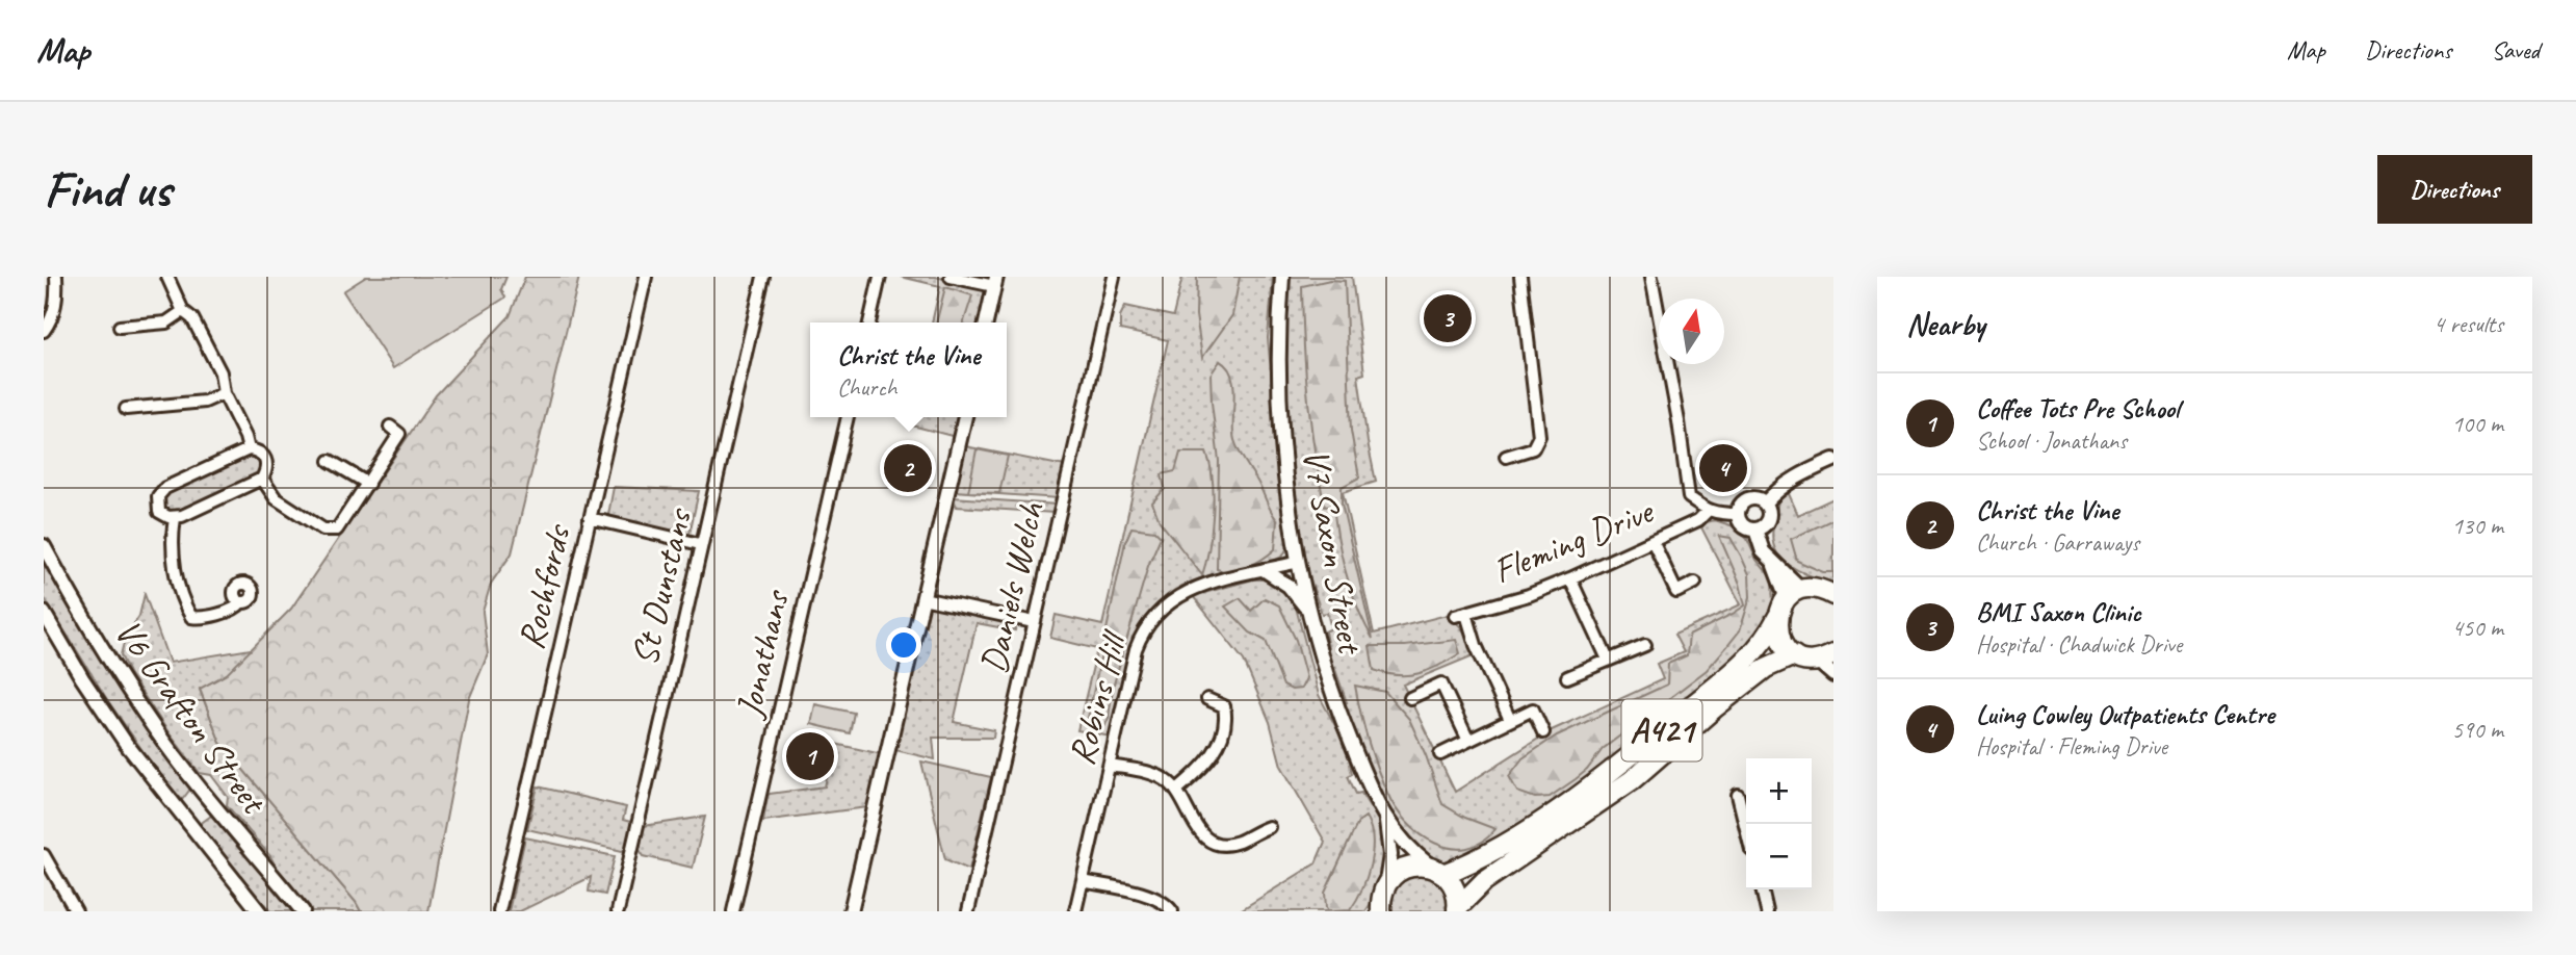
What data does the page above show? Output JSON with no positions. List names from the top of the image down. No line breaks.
{"streets":{"highway":["A421"],"street":["Fleming Drive","V7 Saxon Street","Rochfords","St Dunstans","Daniels Welch","Jonathans","Robins Hill","V6 Grafton Street"]},"crossings":[["V7 Saxon Street","Robins Hill"],["V7 Saxon Street","A421"]],"north":"top","page":{"header":"Map","nav":["Map","Directions","Saved"],"buttons":"Directions","title":"Find us","heading":["Nearby","4 results"],"pins":["3","2","4","1"],"popup":["Christ the Vine","Church"],"list":[{"mark":"1","name":"Coffee Tots Pre School","note":"School · Jonathans","value":"100 m"},{"mark":"2","name":"Christ the Vine","note":"Church · Garraways","value":"130 m"},{"mark":"3","name":"BMI Saxon Clinic","note":"Hospital · Chadwick Drive","value":"450 m"},{"mark":"4","name":"Luing Cowley Outpatients Centre","note":"Hospital · Fleming Drive","value":"590 m"}],"map_buttons":["+","−"]}}
